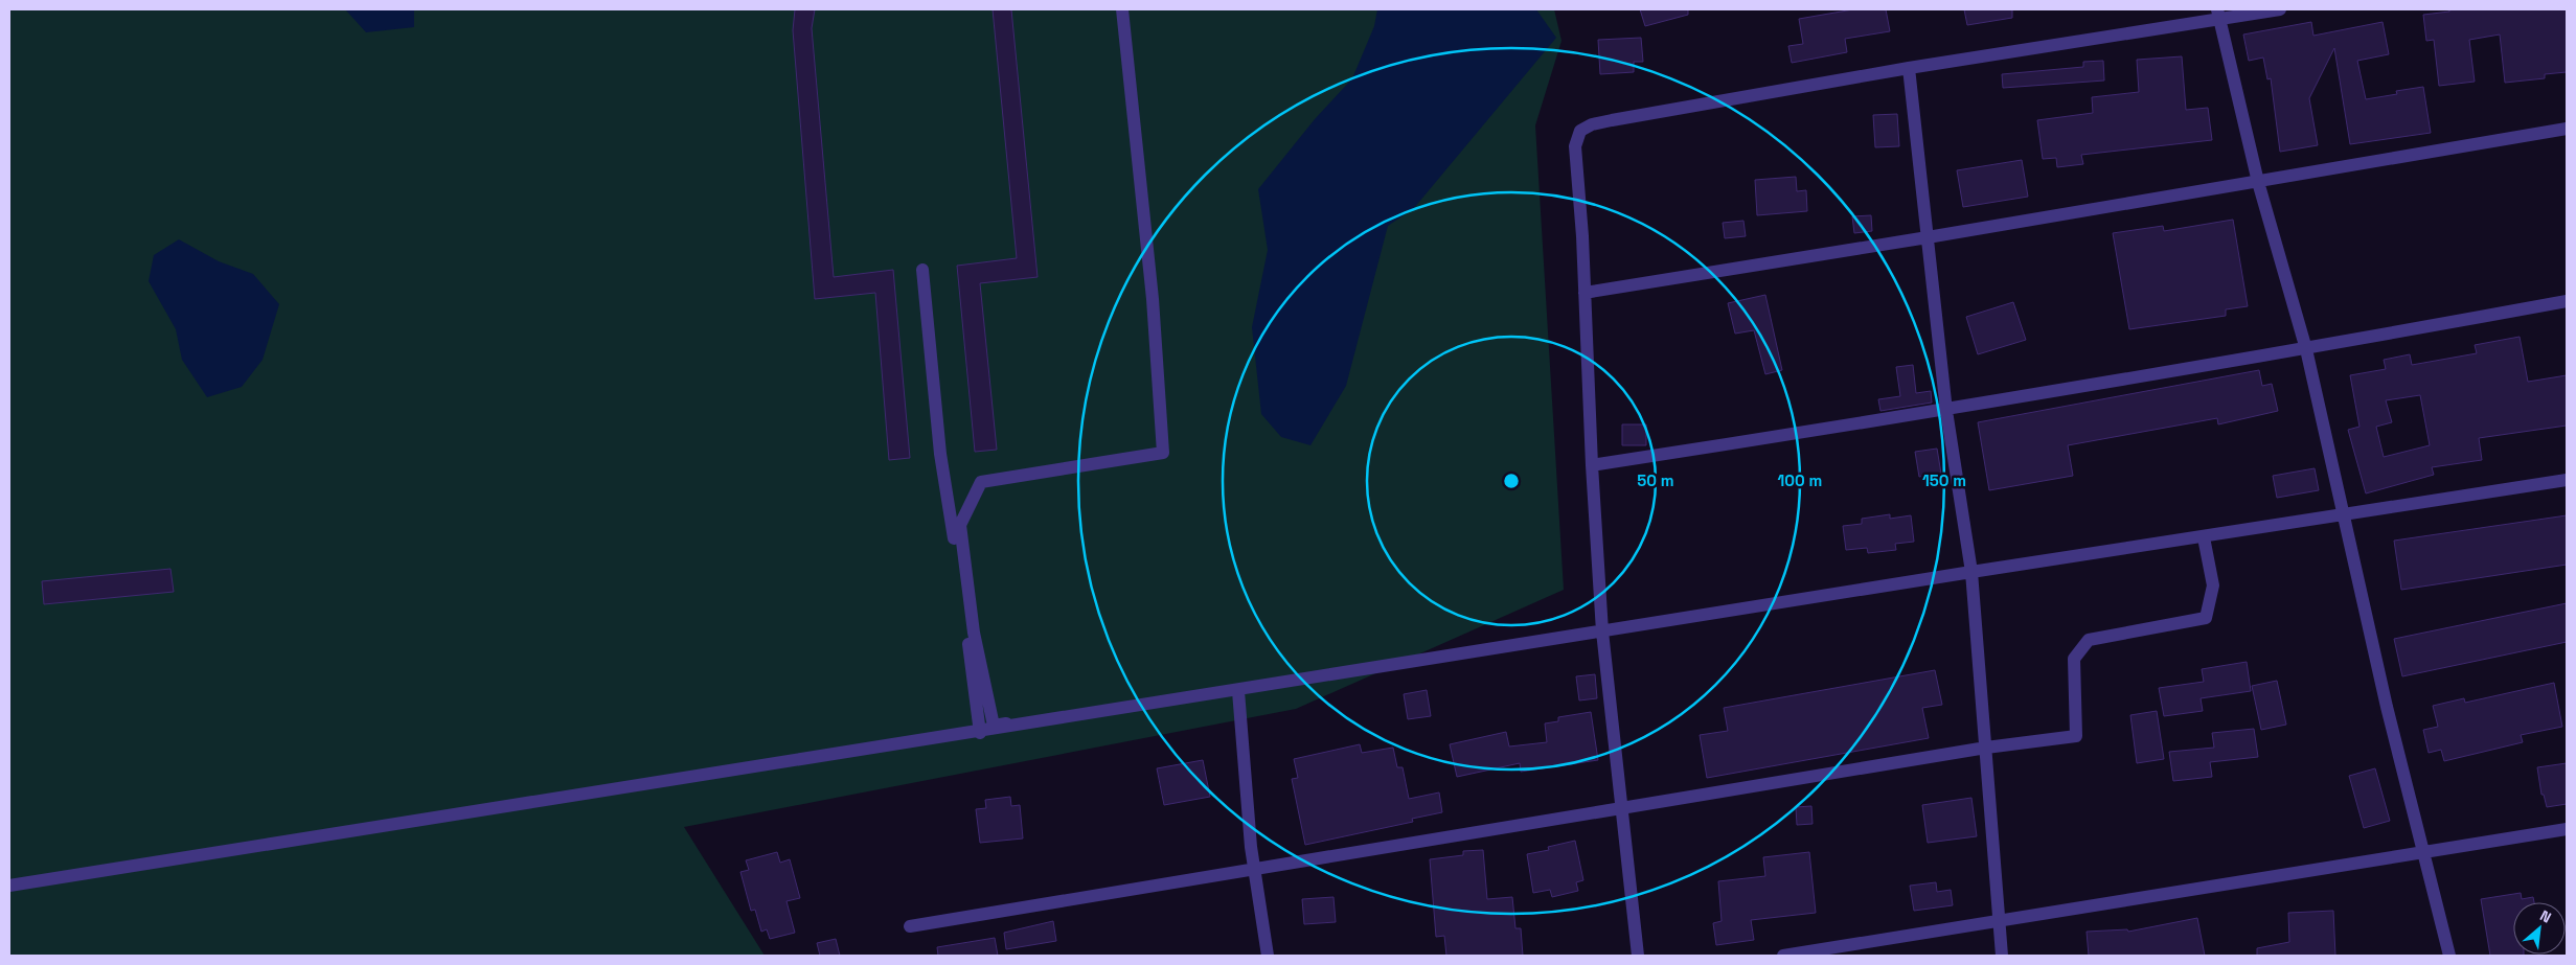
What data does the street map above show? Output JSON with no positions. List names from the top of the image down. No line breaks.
{"north":"top right","rings":["50 m","100 m","150 m"]}
